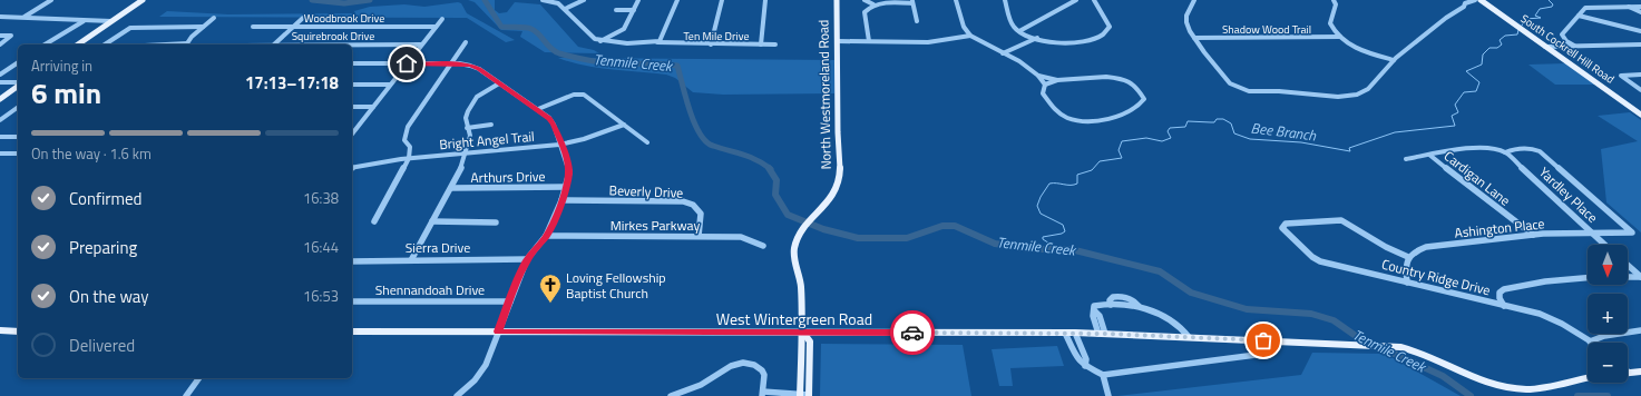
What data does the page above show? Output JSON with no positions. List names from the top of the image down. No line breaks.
{"streets":{"main road":["South Cockrell Hill Road","North Westmoreland Road","West Wintergreen Road"],"street":["Woodbrook Drive","Shadow Wood Trail","Squirebrook Drive","Ten Mile Drive","Bright Angel Trail","Arthurs Drive","Cardigan Lane","Beverly Drive","Yardley Place","Mirkes Parkway","Ashington Place","Sierra Drive","Country Ridge Drive","Shennandoah Drive"]},"crossings":[["North Westmoreland Road","West Wintergreen Road"],["Cardigan Lane","Ashington Place"],["Beverly Drive","Mirkes Parkway"],["Yardley Place","Ashington Place"],["Ashington Place","Country Ridge Drive"]],"water":["Tenmile Creek","Bee Branch"],"places":{"church":["Loving Fellowship Baptist Church"]},"north":"bottom","page":{"heading":["6 min","Arriving in","17:13–17:18"],"bar":"On the way · 1.6 km","list":[["Confirmed","16:38"],["Preparing","16:44"],["On the way","16:53"],"Delivered"],"map_buttons":["+","−"]}}
